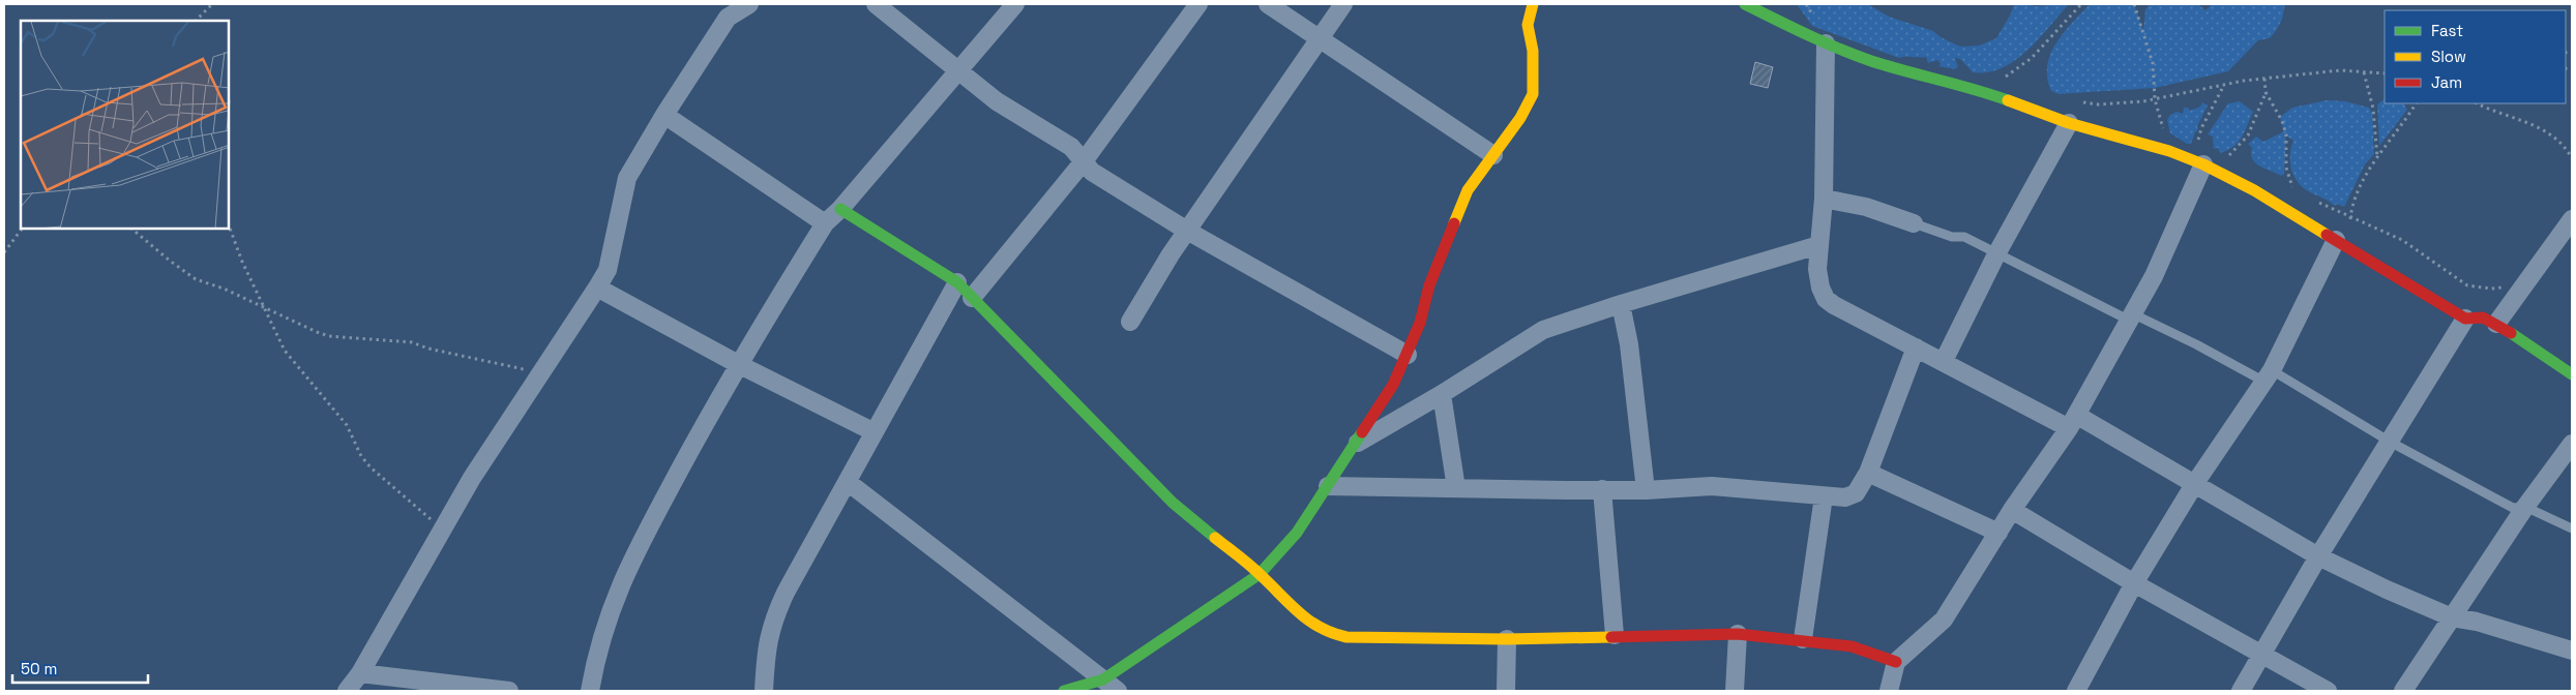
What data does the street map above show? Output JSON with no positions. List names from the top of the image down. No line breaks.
{"legend":["Fast","Slow","Jam"],"scale_bar":"50 m"}
